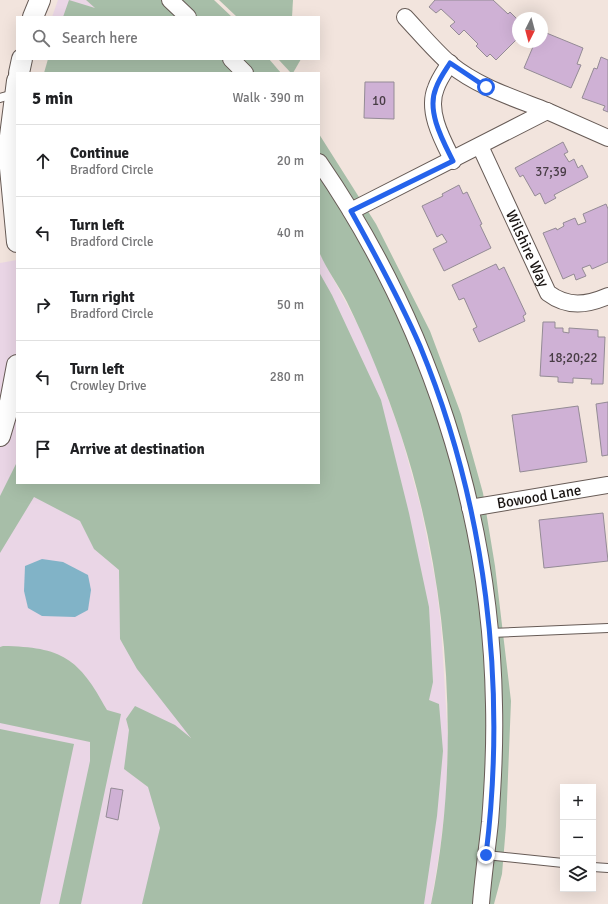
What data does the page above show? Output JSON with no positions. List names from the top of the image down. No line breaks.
{"streets":{"street":["Wilshire Way","Bowood Lane"]},"house_numbers":["10","37;39","18;20;22"],"north":"bottom","page":{"search":"Search here","heading":["5 min","Walk · 390 m"],"list":[["Continue","Bradford Circle","20 m"],["Turn left","Bradford Circle","40 m"],["Turn right","Bradford Circle","50 m"],["Turn left","Crowley Drive","280 m"],"Arrive at destination"],"map_buttons":["+","−"]}}
